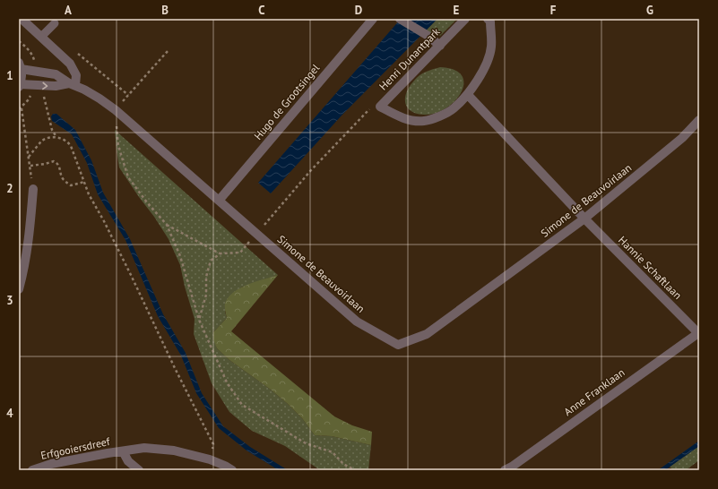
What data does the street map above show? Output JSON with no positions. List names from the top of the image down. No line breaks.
{"streets":{"street":["Henri Dunantpark","Hugo de Grootsingel","Simone de Beauvoirlaan","Hannie Schaftlaan","Anne Franklaan","Erfgooiersdreef"]},"crossings":[["Hugo de Grootsingel","Simone de Beauvoirlaan"],["Simone de Beauvoirlaan","Hannie Schaftlaan"],["Hannie Schaftlaan","Anne Franklaan"]],"grid":{"columns":["A","B","C","D","E","F","G"],"rows":["1","2","3","4"]}}
